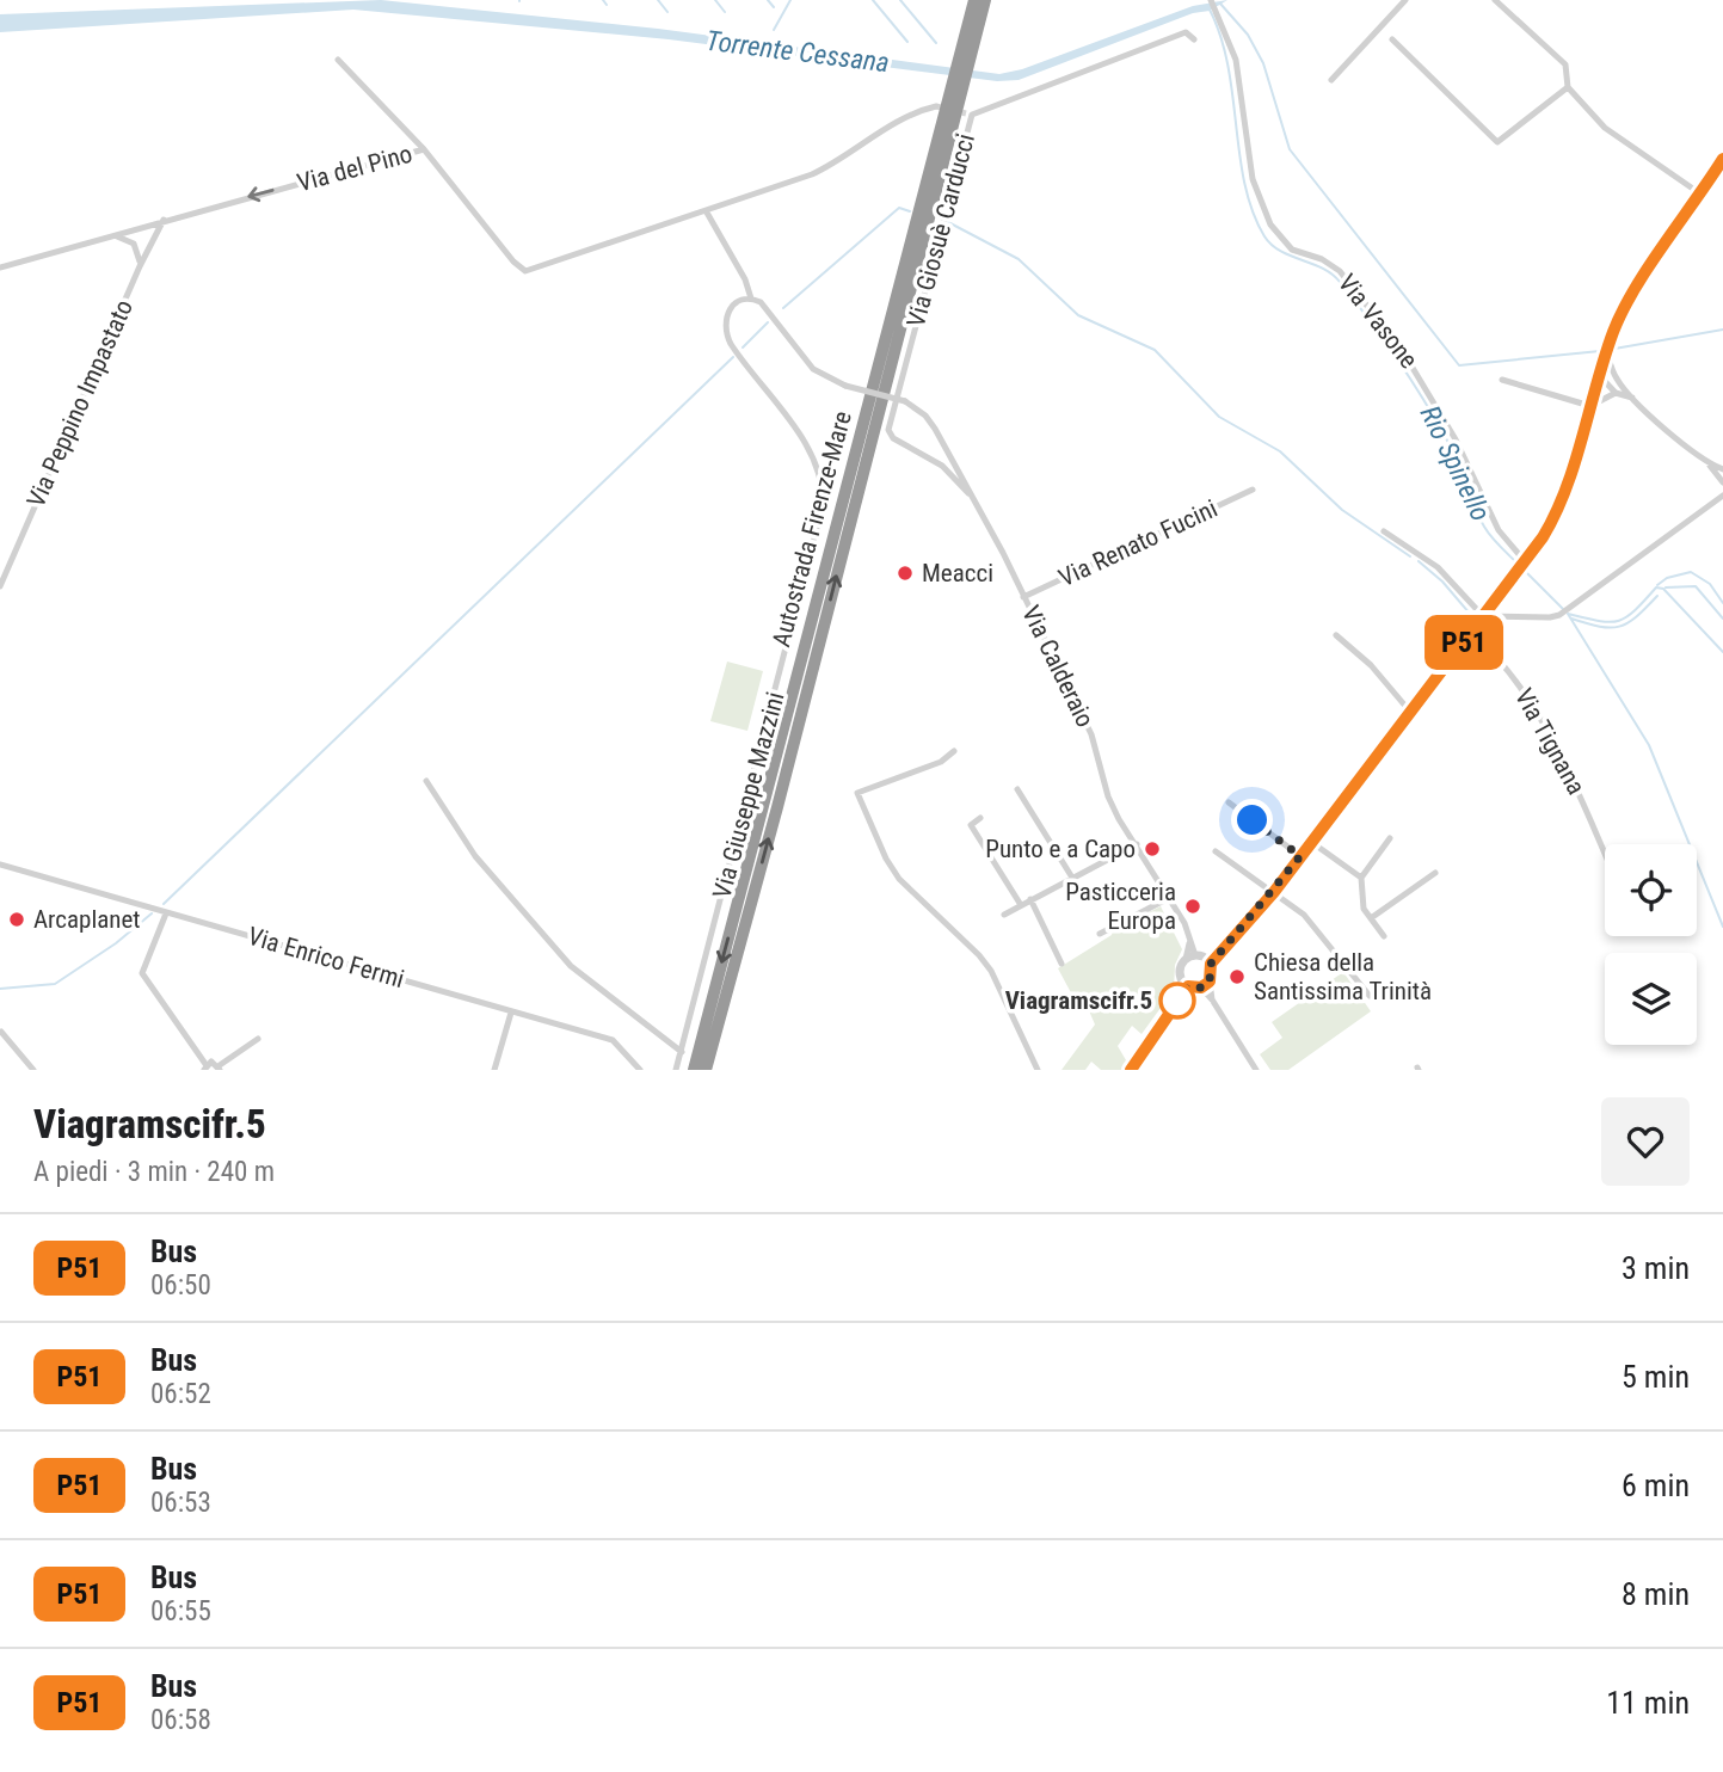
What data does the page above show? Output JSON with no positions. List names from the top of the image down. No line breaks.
{"streets":{"highway":["Autostrada Firenze-Mare"],"street":["Via del Pino","Via Giosuè Carducci","Via Vasone","Via Peppino Impastato","Via Renato Fucini","Via Calderaio","Via Tignana","Via Giuseppe Mazzini","Via Enrico Fermi"]},"crossings":[["Via del Pino","Via Peppino Impastato"],["Via Giosuè Carducci","Via Calderaio"],["Via Renato Fucini","Via Calderaio"],["Via Calderaio","Via Giuseppe Mazzini"]],"water":["Torrente Cessana","Rio Spinello"],"places":["Meacci","Punto e a Capo","Pasticceria Europa","Arcaplanet","Chiesa della Santissima Trinità","Viagramscifr.5"],"lines":["bus line P51"],"page":{"on_map":"P51","heading":["Viagramscifr.5","A piedi · 3 min · 240 m"],"list":[{"mark":"P51","name":"Bus","note":"06:50","value":"3 min"},{"mark":"P51","name":"Bus","note":"06:52","value":"5 min"},{"mark":"P51","name":"Bus","note":"06:53","value":"6 min"},{"mark":"P51","name":"Bus","note":"06:55","value":"8 min"},{"mark":"P51","name":"Bus","note":"06:58","value":"11 min"}]}}
